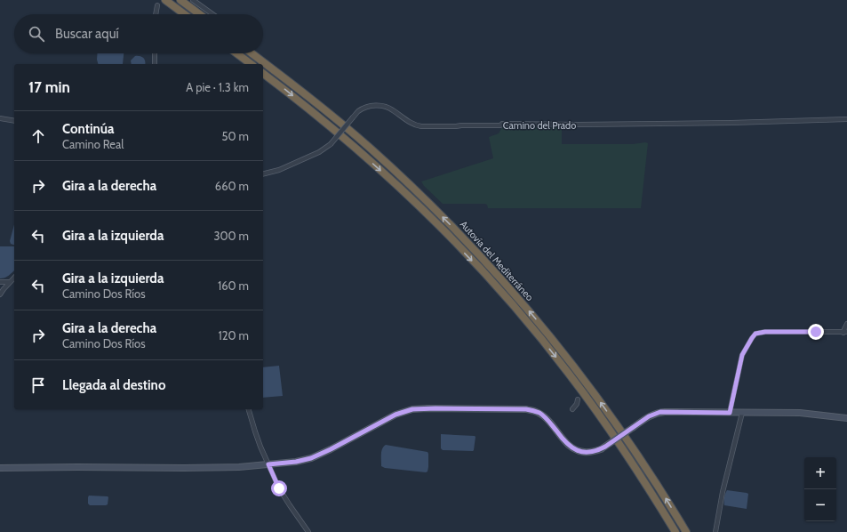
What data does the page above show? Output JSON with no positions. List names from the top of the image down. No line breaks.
{"streets":{"highway":["Autovía del Mediterráneo"],"street":["Camino del Prado"]},"page":{"search":"Buscar aquí","heading":["17 min","A pie · 1.3 km"],"list":[["Continúa","Camino Real","50 m"],["Gira a la derecha","660 m"],["Gira a la izquierda","300 m"],["Gira a la izquierda","Camino Dos Ríos","160 m"],["Gira a la derecha","Camino Dos Ríos","120 m"],"Llegada al destino"],"map_buttons":["+","−"]}}
